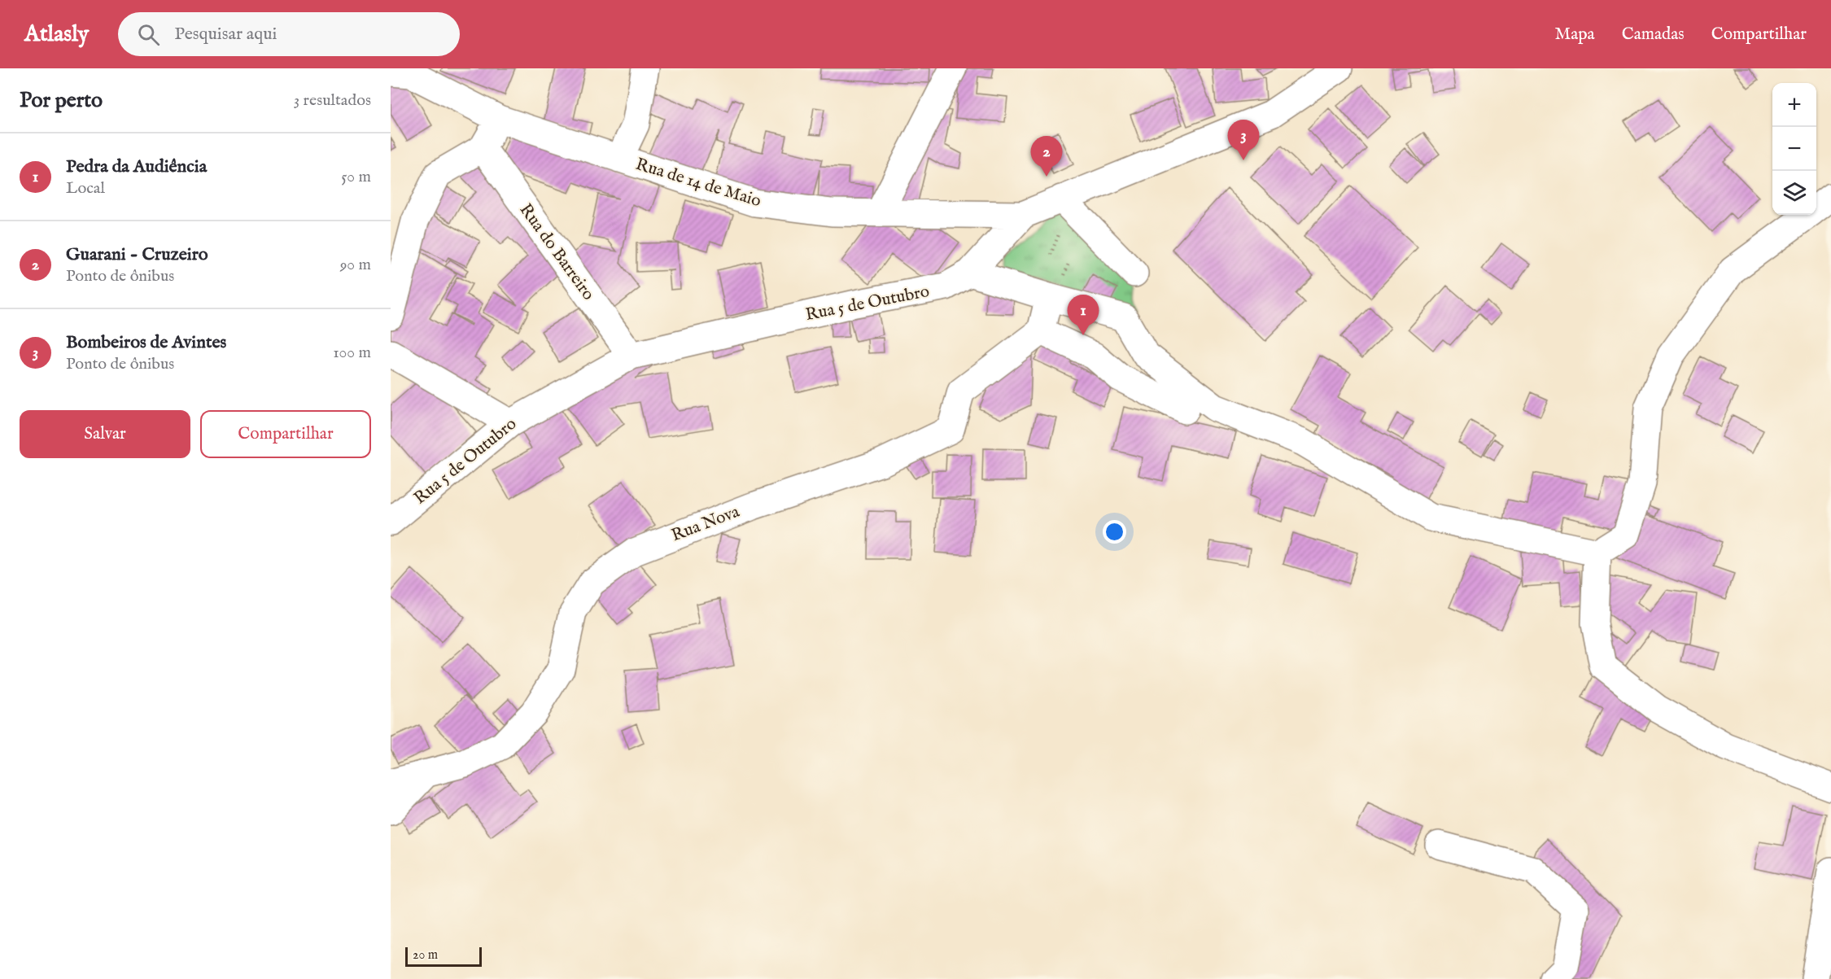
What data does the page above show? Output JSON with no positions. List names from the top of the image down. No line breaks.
{"streets":{"street":["Rua de 14 de Maio","Rua do Barreiro","Rua 5 de Outubro","Rua Nova"]},"crossings":[["Rua de 14 de Maio","Rua 5 de Outubro"],["Rua do Barreiro","Rua 5 de Outubro"]],"scale_bar":"20 m","page":{"header":"Atlasly","search":"Pesquisar aqui","nav":["Mapa","Camadas","Compartilhar"],"heading":["Por perto","3 resultados"],"map_buttons":["+","−"],"pins":["3","2","1"],"list":[{"mark":"1","name":"Pedra da Audiência","note":"Local","value":"50 m"},{"mark":"2","name":"Guarani - Cruzeiro","note":"Ponto de ônibus","value":"90 m"},{"mark":"3","name":"Bombeiros de Avintes","note":"Ponto de ônibus","value":"100 m"}],"buttons":["Salvar","Compartilhar"],"scale":"20 m"}}
